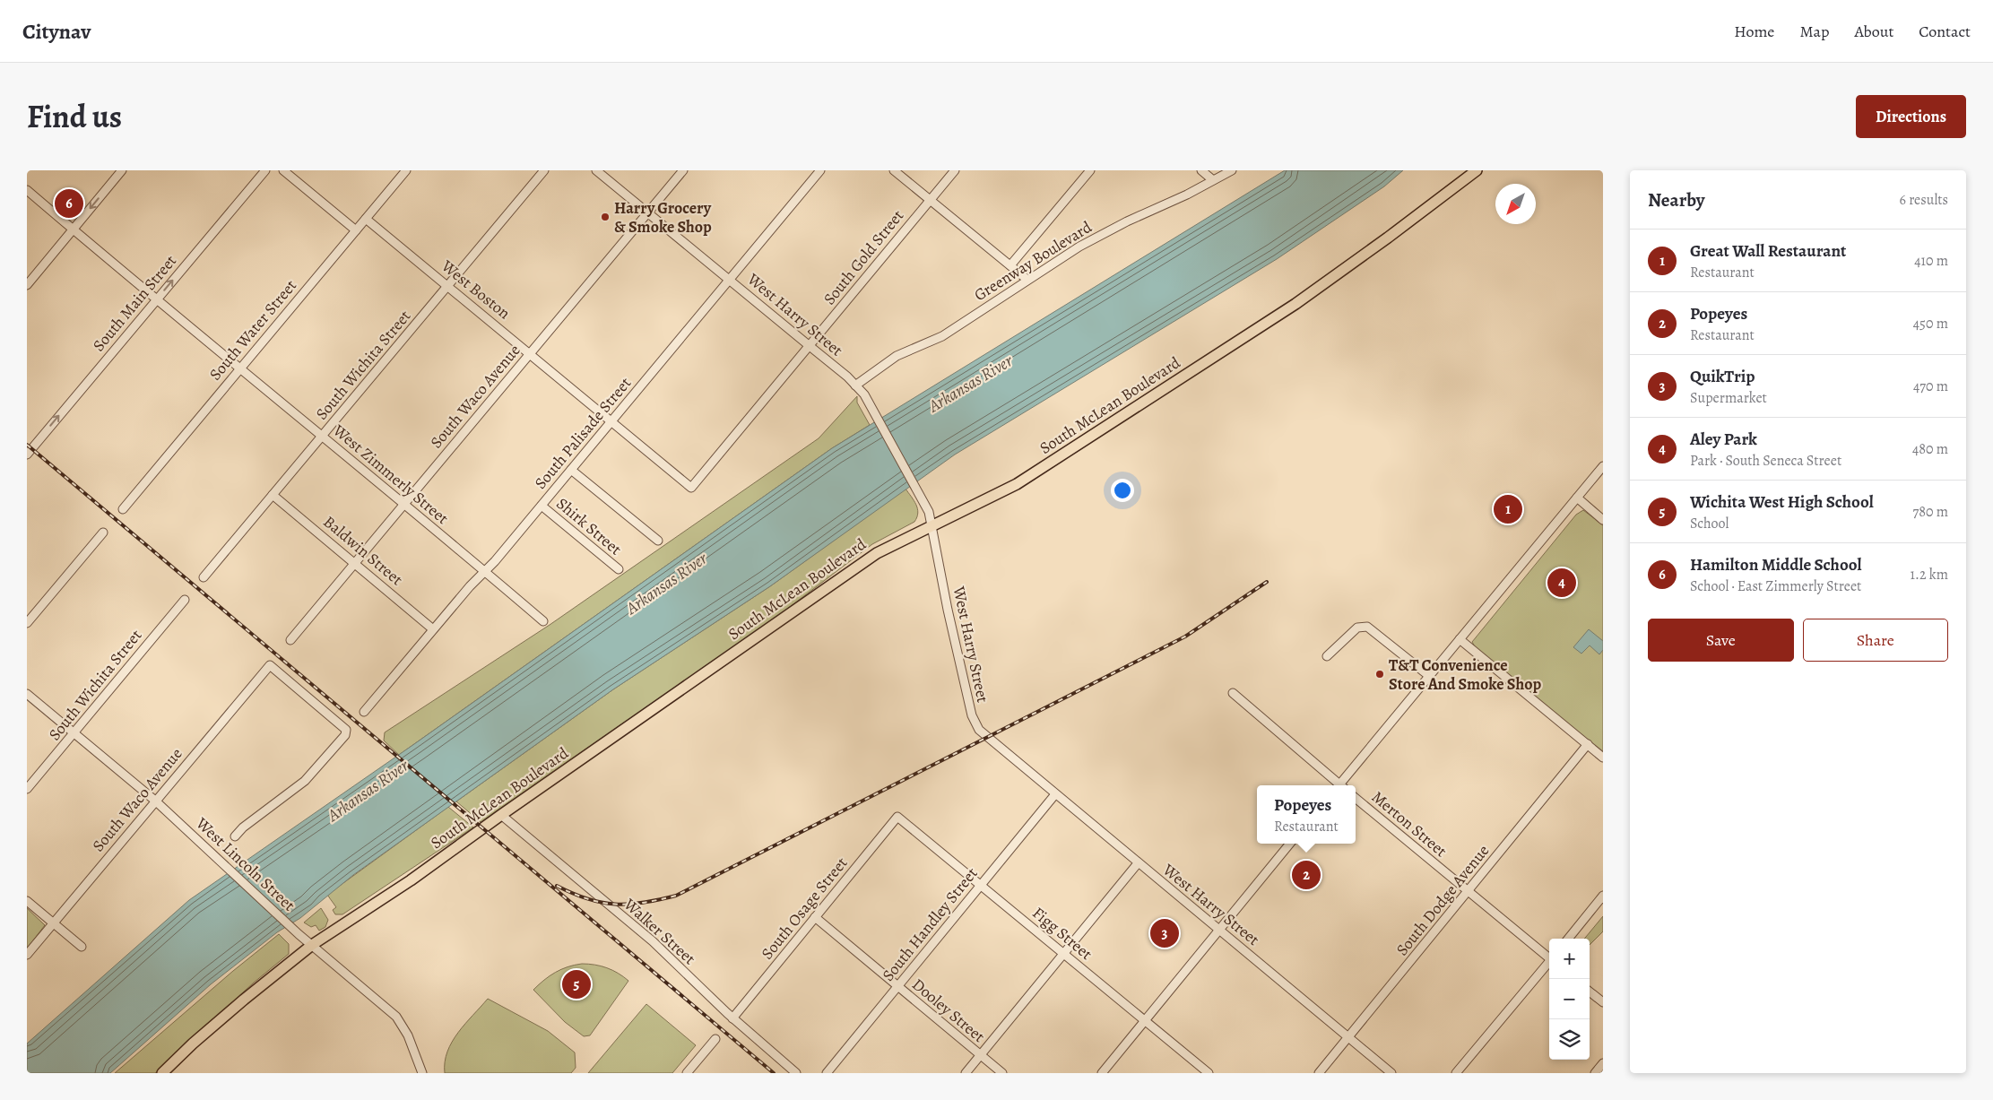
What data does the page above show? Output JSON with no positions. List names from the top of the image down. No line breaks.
{"streets":{"main road":["South McLean Boulevard"],"street":["South Gold Street","Greenway Boulevard","West Boston","South Main Street","West Harry Street","South Water Street","South Wichita Street","South Waco Avenue","South Palisade Street","West Zimmerly Street","Shirk Street","Baldwin Street","Merton Street","West Lincoln Street","South Dodge Avenue","South Osage Street","South Handley Street","Walker Street","Figg Street","Dooley Street"]},"crossings":[["South Gold Street","West Boston"],["South Gold Street","West Harry Street"],["Greenway Boulevard","West Harry Street"],["West Boston","South Water Street"],["West Boston","South Wichita Street"],["West Boston","South Waco Avenue"],["West Boston","South Palisade Street"],["South Main Street","West Zimmerly Street"],["West Harry Street","South Waco Avenue"],["West Harry Street","South McLean Boulevard"],["West Harry Street","South Palisade Street"],["West Harry Street","South Dodge Avenue"],["West Harry Street","South Handley Street"],["South Water Street","West Zimmerly Street"],["South Wichita Street","West Zimmerly Street"],["South Wichita Street","Baldwin Street"],["South Wichita Street","West Lincoln Street"],["South Waco Avenue","West Zimmerly Street"],["South Waco Avenue","Baldwin Street"],["South Waco Avenue","West Lincoln Street"],["South McLean Boulevard","West Lincoln Street"],["South McLean Boulevard","Walker Street"],["South Palisade Street","West Zimmerly Street"],["South Palisade Street","Shirk Street"],["South Palisade Street","Baldwin Street"],["Merton Street","South Dodge Avenue"],["South Osage Street","Walker Street"],["South Osage Street","Figg Street"],["South Osage Street","Dooley Street"],["South Handley Street","Figg Street"],["South Handley Street","Dooley Street"]],"one_way":["South Main Street"],"water":["Arkansas River"],"places":["Harry Grocery & Smoke Shop","T&T Convenience Store And Smoke Shop"],"north":"bottom left","page":{"header":"Citynav","nav":["Home","Map","About","Contact"],"title":"Find us","buttons":["Directions",["Save","Share"]],"heading":["Nearby","6 results"],"pins":["6","1","4","2","3","5"],"list":[{"mark":"1","name":"Great Wall Restaurant","note":"Restaurant","value":"410 m"},{"mark":"2","name":"Popeyes","note":"Restaurant","value":"450 m"},{"mark":"3","name":"QuikTrip","note":"Supermarket","value":"470 m"},{"mark":"4","name":"Aley Park","note":"Park · South Seneca Street","value":"480 m"},{"mark":"5","name":"Wichita West High School","note":"School","value":"780 m"},{"mark":"6","name":"Hamilton Middle School","note":"School · East Zimmerly Street","value":"1.2 km"}],"popup":["Popeyes","Restaurant"],"map_buttons":["+","−"]}}
